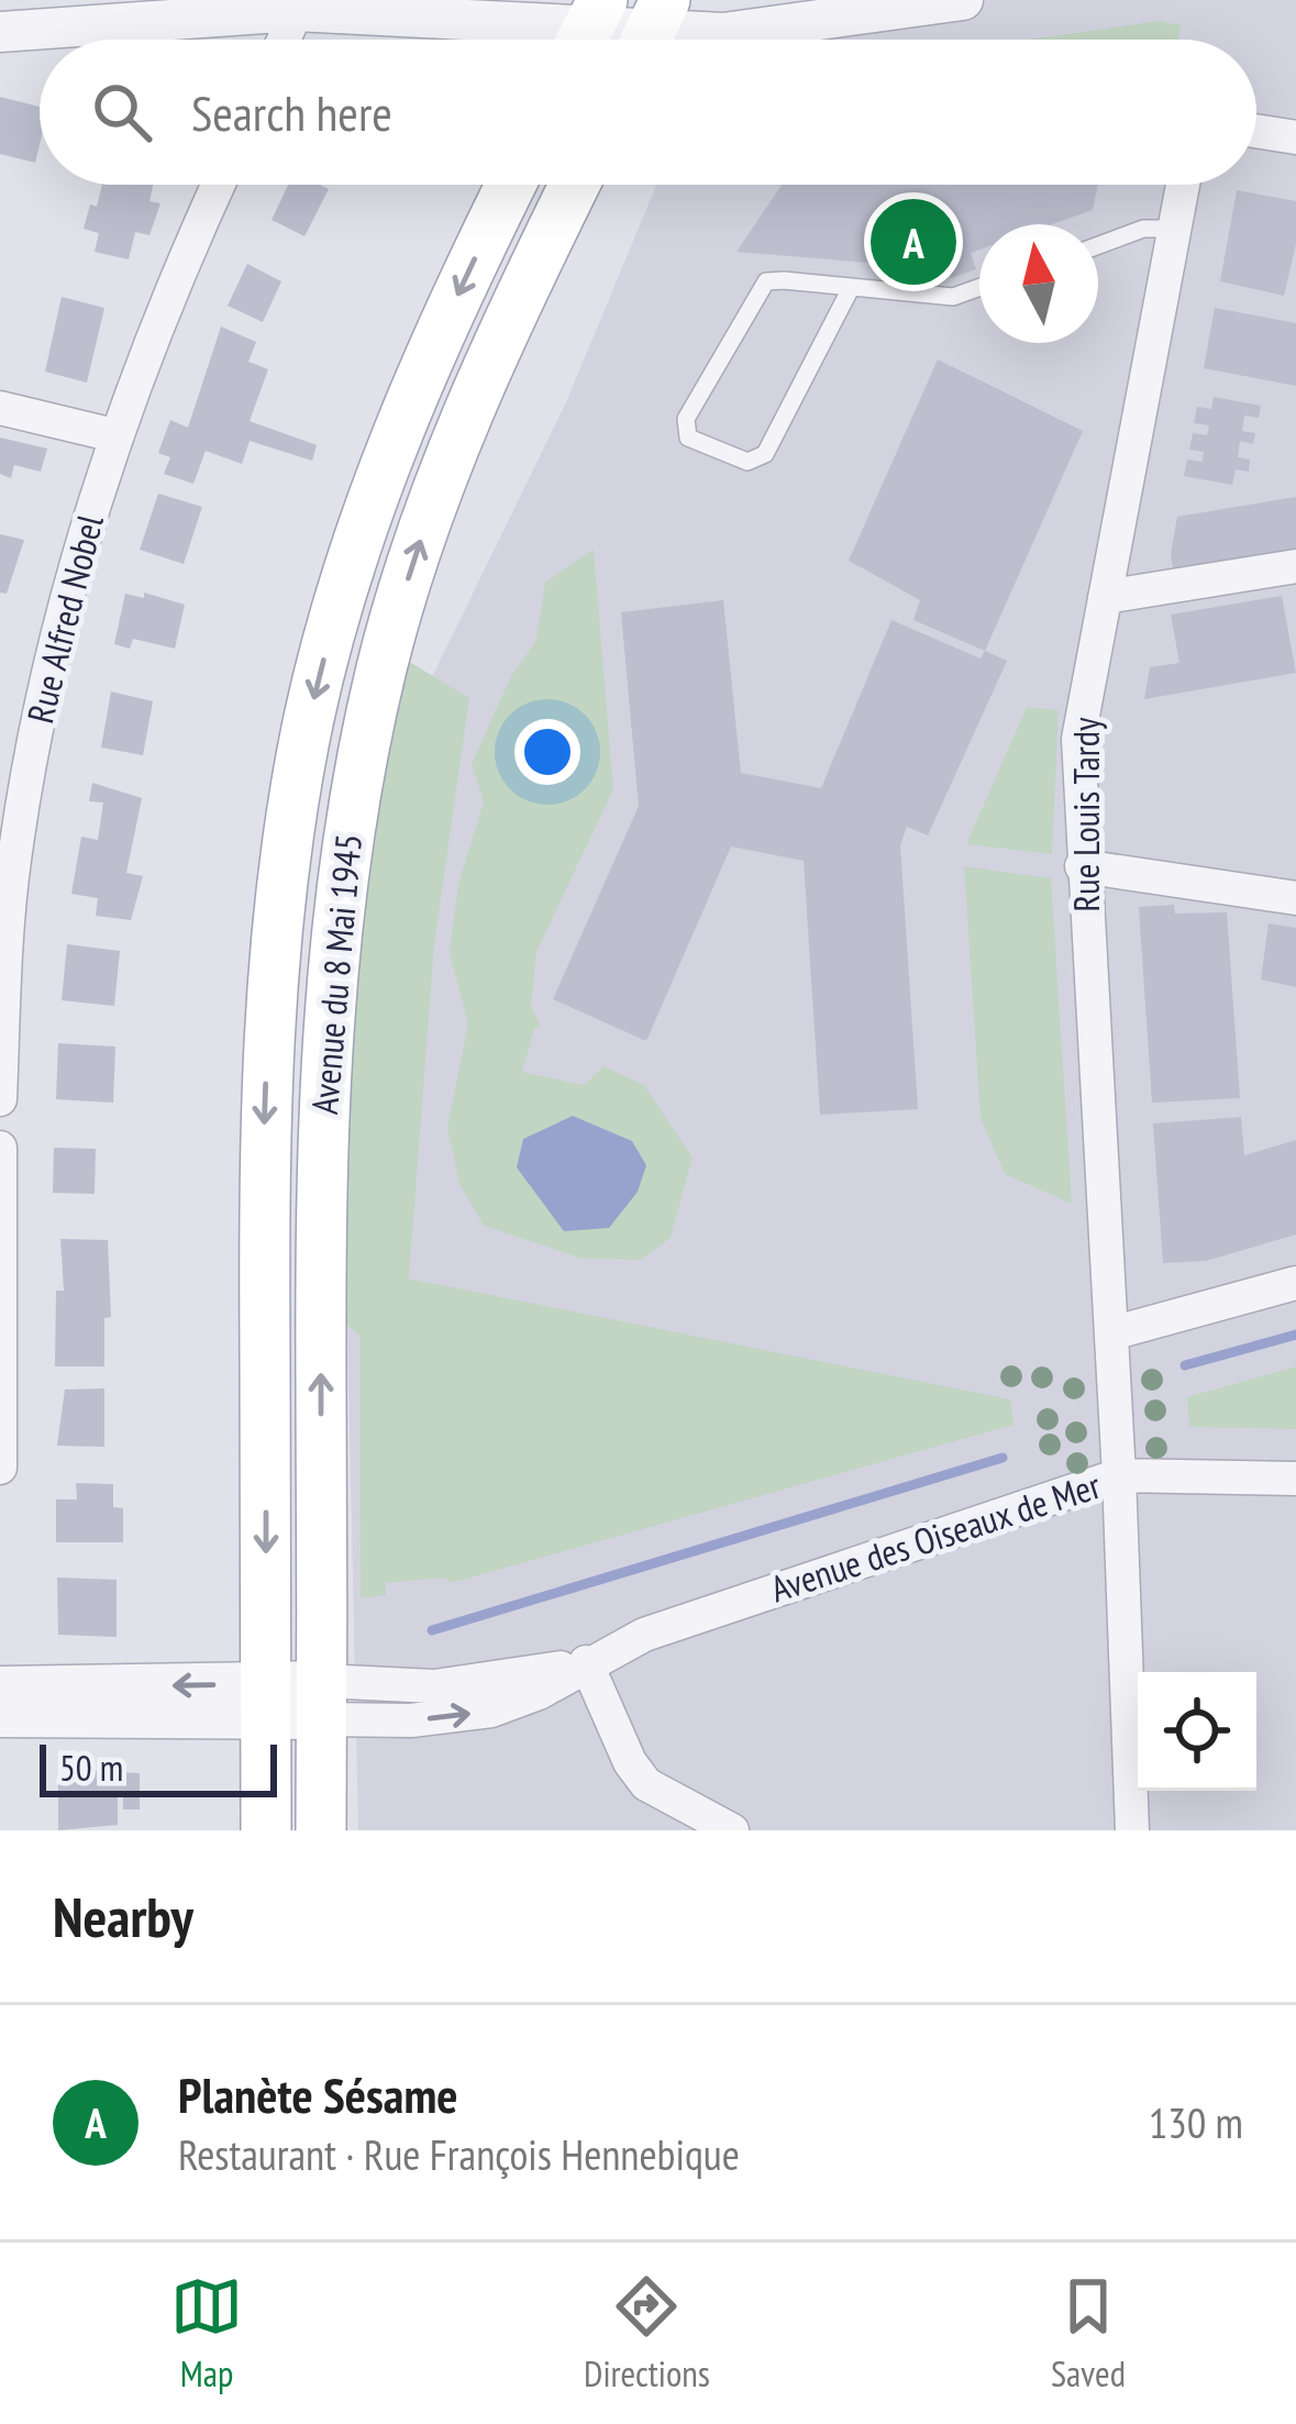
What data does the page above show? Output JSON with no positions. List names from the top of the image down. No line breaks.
{"streets":{"main road":["Avenue du 8 Mai 1945"],"street":["Rue Alfred Nobel","Rue Louis Tardy","Avenue des Oiseaux de Mer"]},"crossings":[["Rue Louis Tardy","Avenue des Oiseaux de Mer"],["Avenue du 8 Mai 1945","Avenue des Oiseaux de Mer"]],"scale_bar":"50 m","north":"top","page":{"search":"Search here","pins":"A","scale":"50 m","heading":"Nearby","list":[{"mark":"A","name":"Planète Sésame","note":"Restaurant · Rue François Hennebique","value":"130 m"}],"nav":["Map","Directions","Saved"]}}
